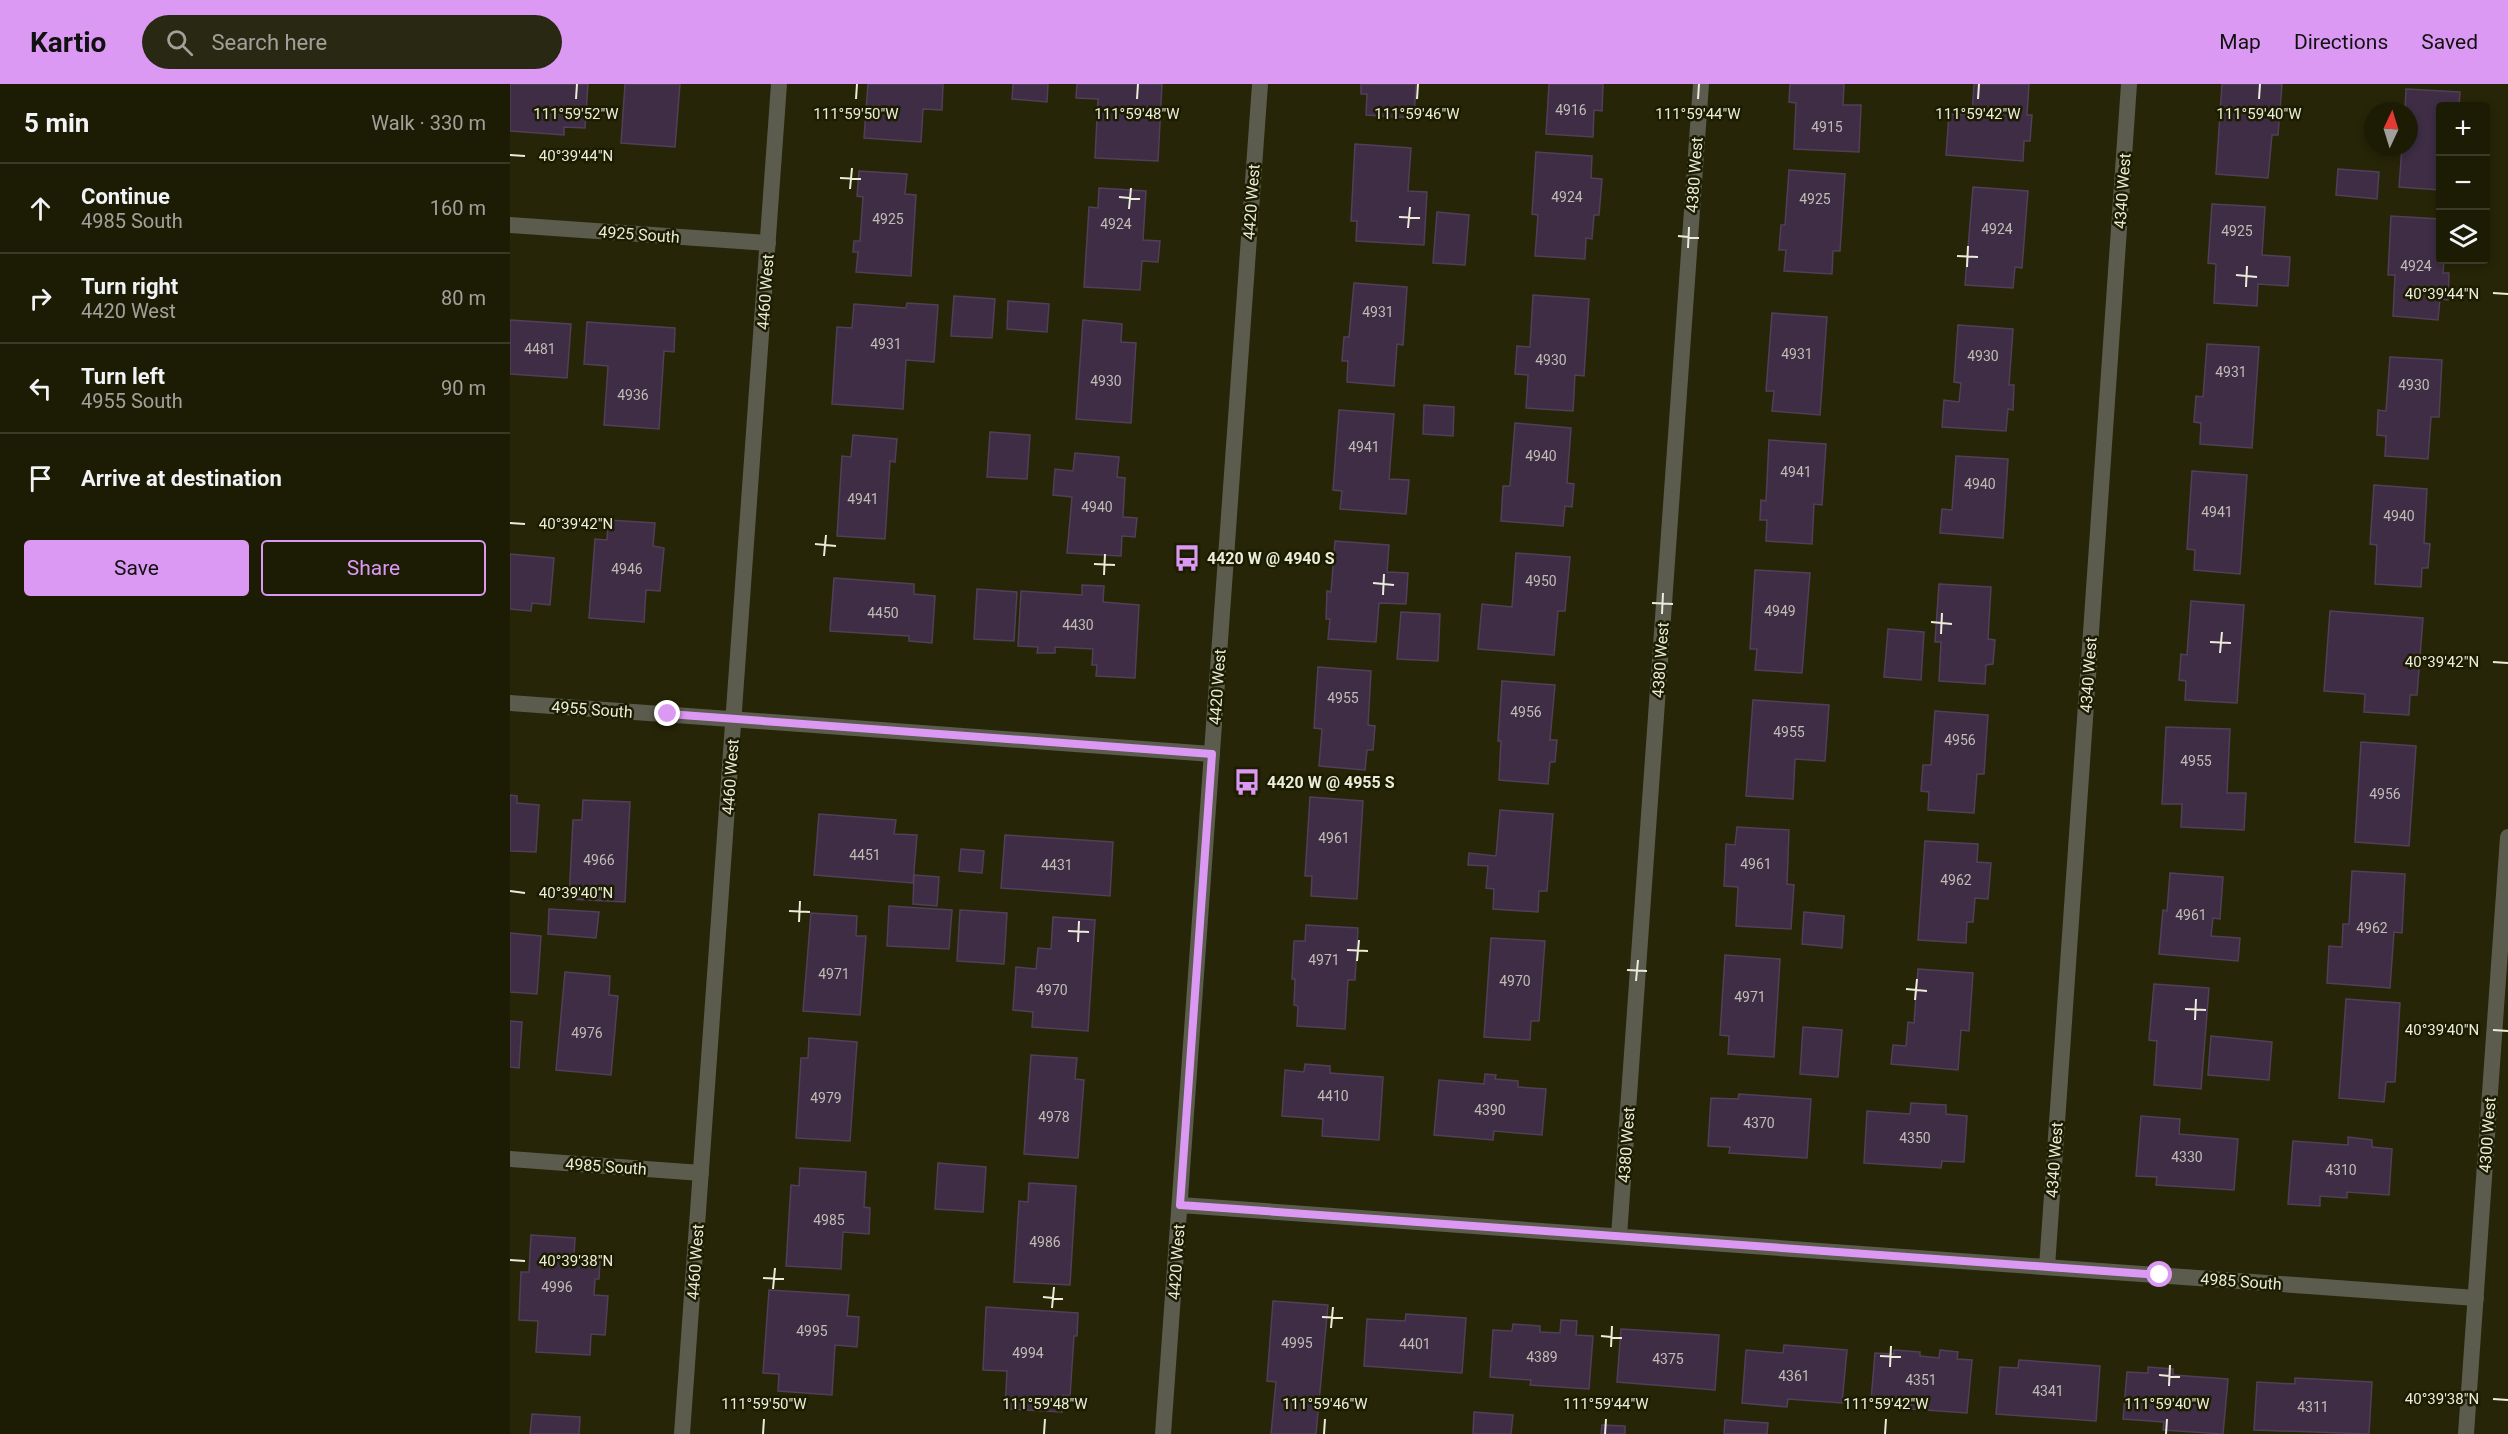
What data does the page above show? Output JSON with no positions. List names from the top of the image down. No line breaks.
{"streets":{"street":["4380 West","4340 West","4420 West","4925 South","4460 West","4955 South","4300 West","4985 South"]},"crossings":[["4380 West","4985 South"],["4340 West","4985 South"],["4420 West","4955 South"],["4420 West","4985 South"],["4925 South","4460 West"],["4460 West","4955 South"],["4460 West","4985 South"],["4300 West","4985 South"]],"places":{"bus stop":["4420 W @ 4940 S","4420 W @ 4955 S"]},"house_numbers":["4916","4915","4924","4925","4925","4924","4924","4925","4924","4931","4931","4481","4931","4930","4930","4931","4930","4930","4936","4941","4940","4941","4940","4941","4940","4941","4940","4946","4950","4949","4450","4430","4955","4956","4955","4956","4955","4956","4961","4451","4966","4961","4431","4962","4961","4962","4971","4971","4970","4970","4971","4976","4410","4979","4390","4978","4370","4350","4330","4310","4985","4986","4996","4995","4995","4401","4994","4389","4375","4361","4351","4341","4311"],"north":"top","page":{"header":"Kartio","search":"Search here","nav":["Map","Directions","Saved"],"heading":["5 min","Walk · 330 m"],"map_buttons":["+","−"],"list":[["Continue","4985 South","160 m"],["Turn right","4420 West","80 m"],["Turn left","4955 South","90 m"],"Arrive at destination"],"buttons":["Save","Share"]},"coordinates":["111°59'52\"W","111°59'50\"W","111°59'48\"W","111°59'46\"W","111°59'44\"W","111°59'42\"W","111°59'40\"W","40°39'44\"N","40°39'42\"N","40°39'40\"N","40°39'38\"N"]}
